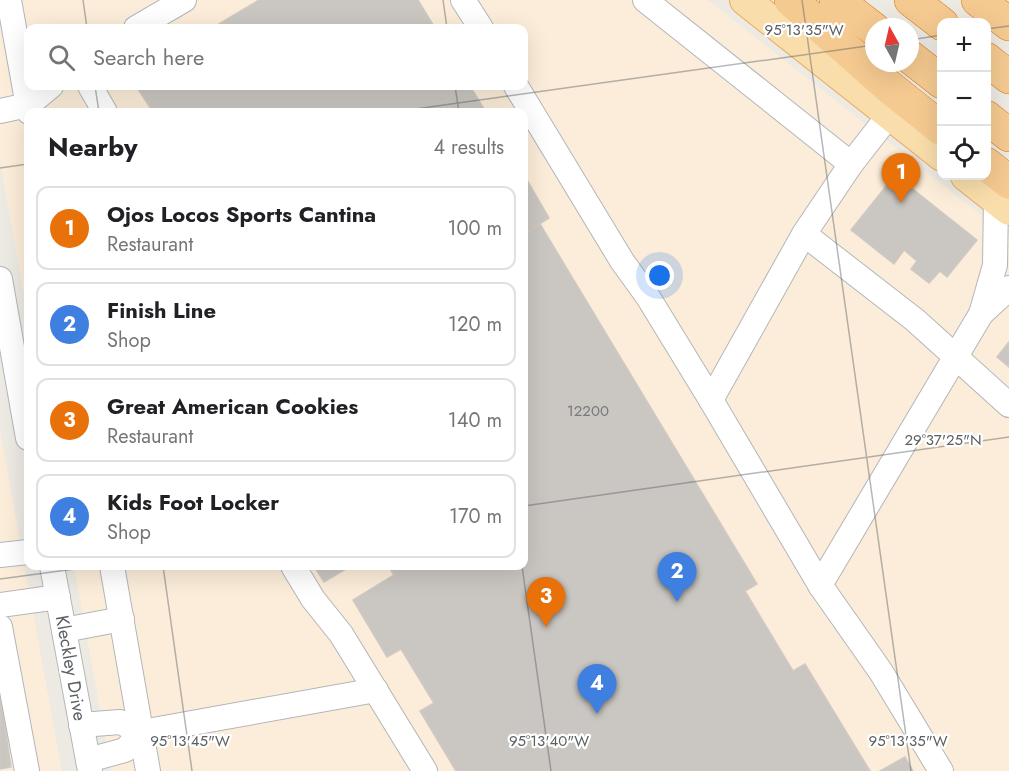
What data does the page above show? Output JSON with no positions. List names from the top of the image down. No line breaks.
{"streets":{"street":["Kleckley Drive"]},"house_numbers":["12200"],"north":"top","page":{"map_buttons":["+","−"],"search":"Search here","heading":["Nearby","4 results"],"pins":["1","2","3","4"],"list":[{"mark":"1","name":"Ojos Locos Sports Cantina","note":"Restaurant","value":"100 m"},{"mark":"2","name":"Finish Line","note":"Shop","value":"120 m"},{"mark":"3","name":"Great American Cookies","note":"Restaurant","value":"140 m"},{"mark":"4","name":"Kids Foot Locker","note":"Shop","value":"170 m"}]},"coordinates":["95°13'35\"W","29°37'25\"N","95°13'45\"W","95°13'40\"W"]}
